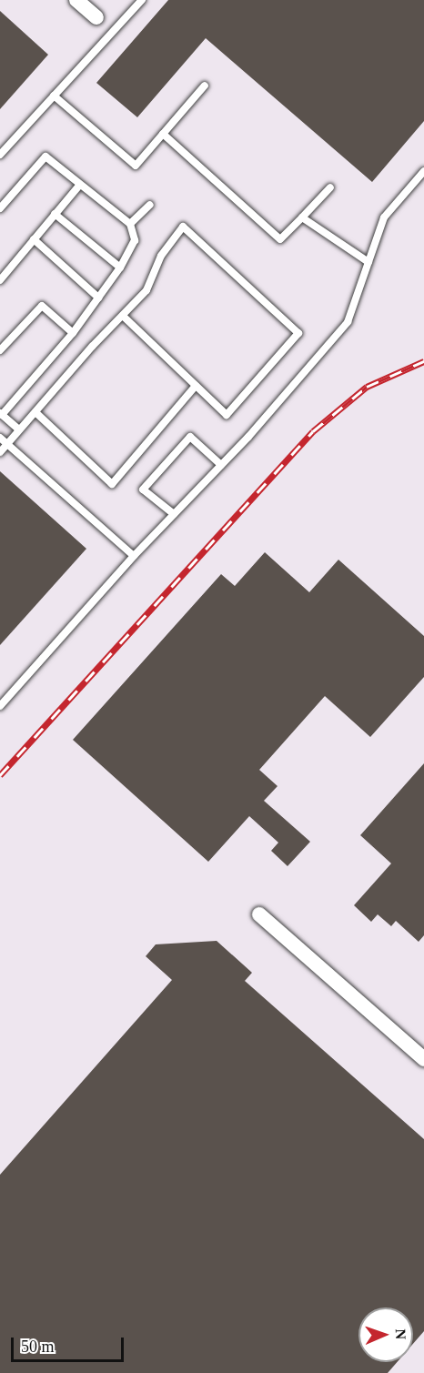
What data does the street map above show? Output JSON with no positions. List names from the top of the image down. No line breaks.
{"scale_bar":"50 m","north":"right"}
